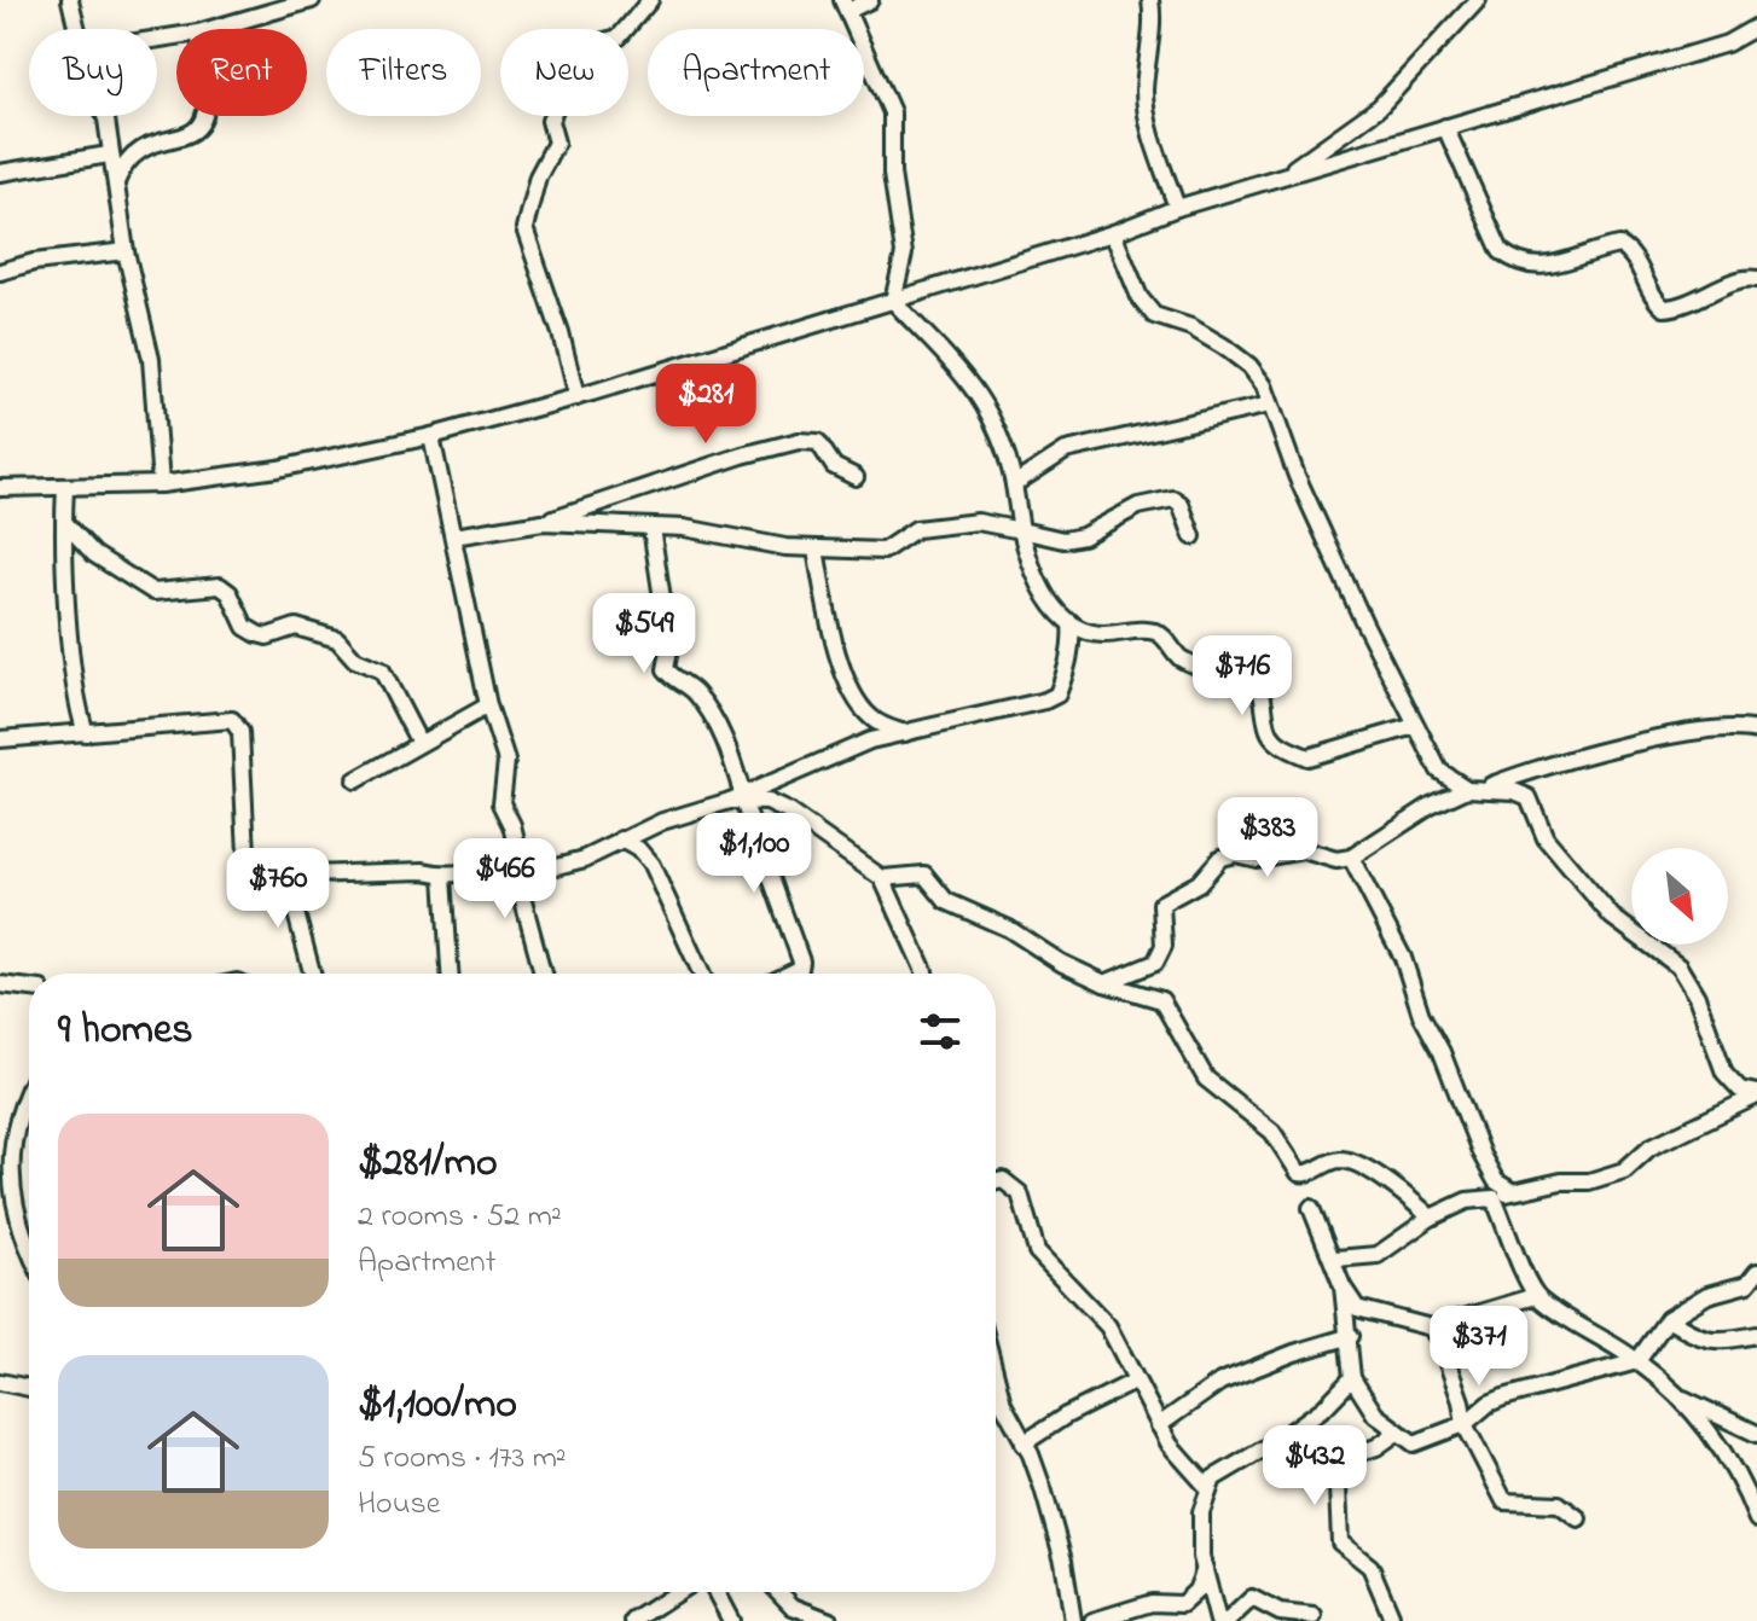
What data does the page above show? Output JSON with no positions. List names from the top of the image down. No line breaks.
{"north":"bottom right","page":{"chip":["Buy","Rent","Filters","New","Apartment"],"price":["$281","$549","$716","$383","$1,100","$466","$760","$371","$432"],"heading":"9 homes","list":[{"name":"$281/mo","note":"2 rooms · 52 m² · Apartment"},{"name":"$1,100/mo","note":"5 rooms · 173 m² · House"}]}}
